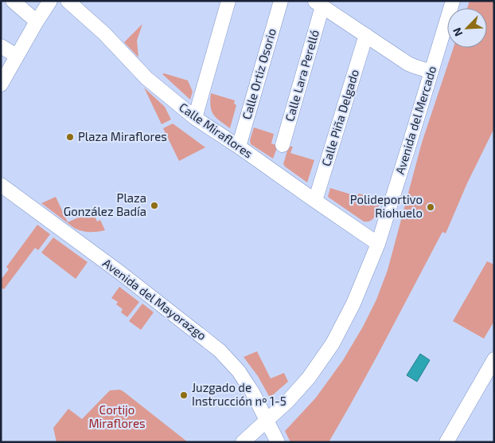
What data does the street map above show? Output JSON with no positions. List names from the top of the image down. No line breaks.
{"streets":{"street":["Calle Ortiz Osorio","Calle Lara Perelló","Calle Piña Delgado","Avenida del Mercado","Calle Miraflores","Avenida del Mayorazgo"]},"crossings":[["Calle Ortiz Osorio","Calle Miraflores"],["Calle Piña Delgado","Calle Miraflores"],["Avenida del Mercado","Calle Miraflores"],["Avenida del Mercado","Avenida del Mayorazgo"]],"parks":["Cortijo Miraflores"],"places":["Plaza Miraflores","Plaza González Badía","Polideportivo Riohuelo","Juzgado de Instrucción nº 1-5"],"north":"bottom left"}
